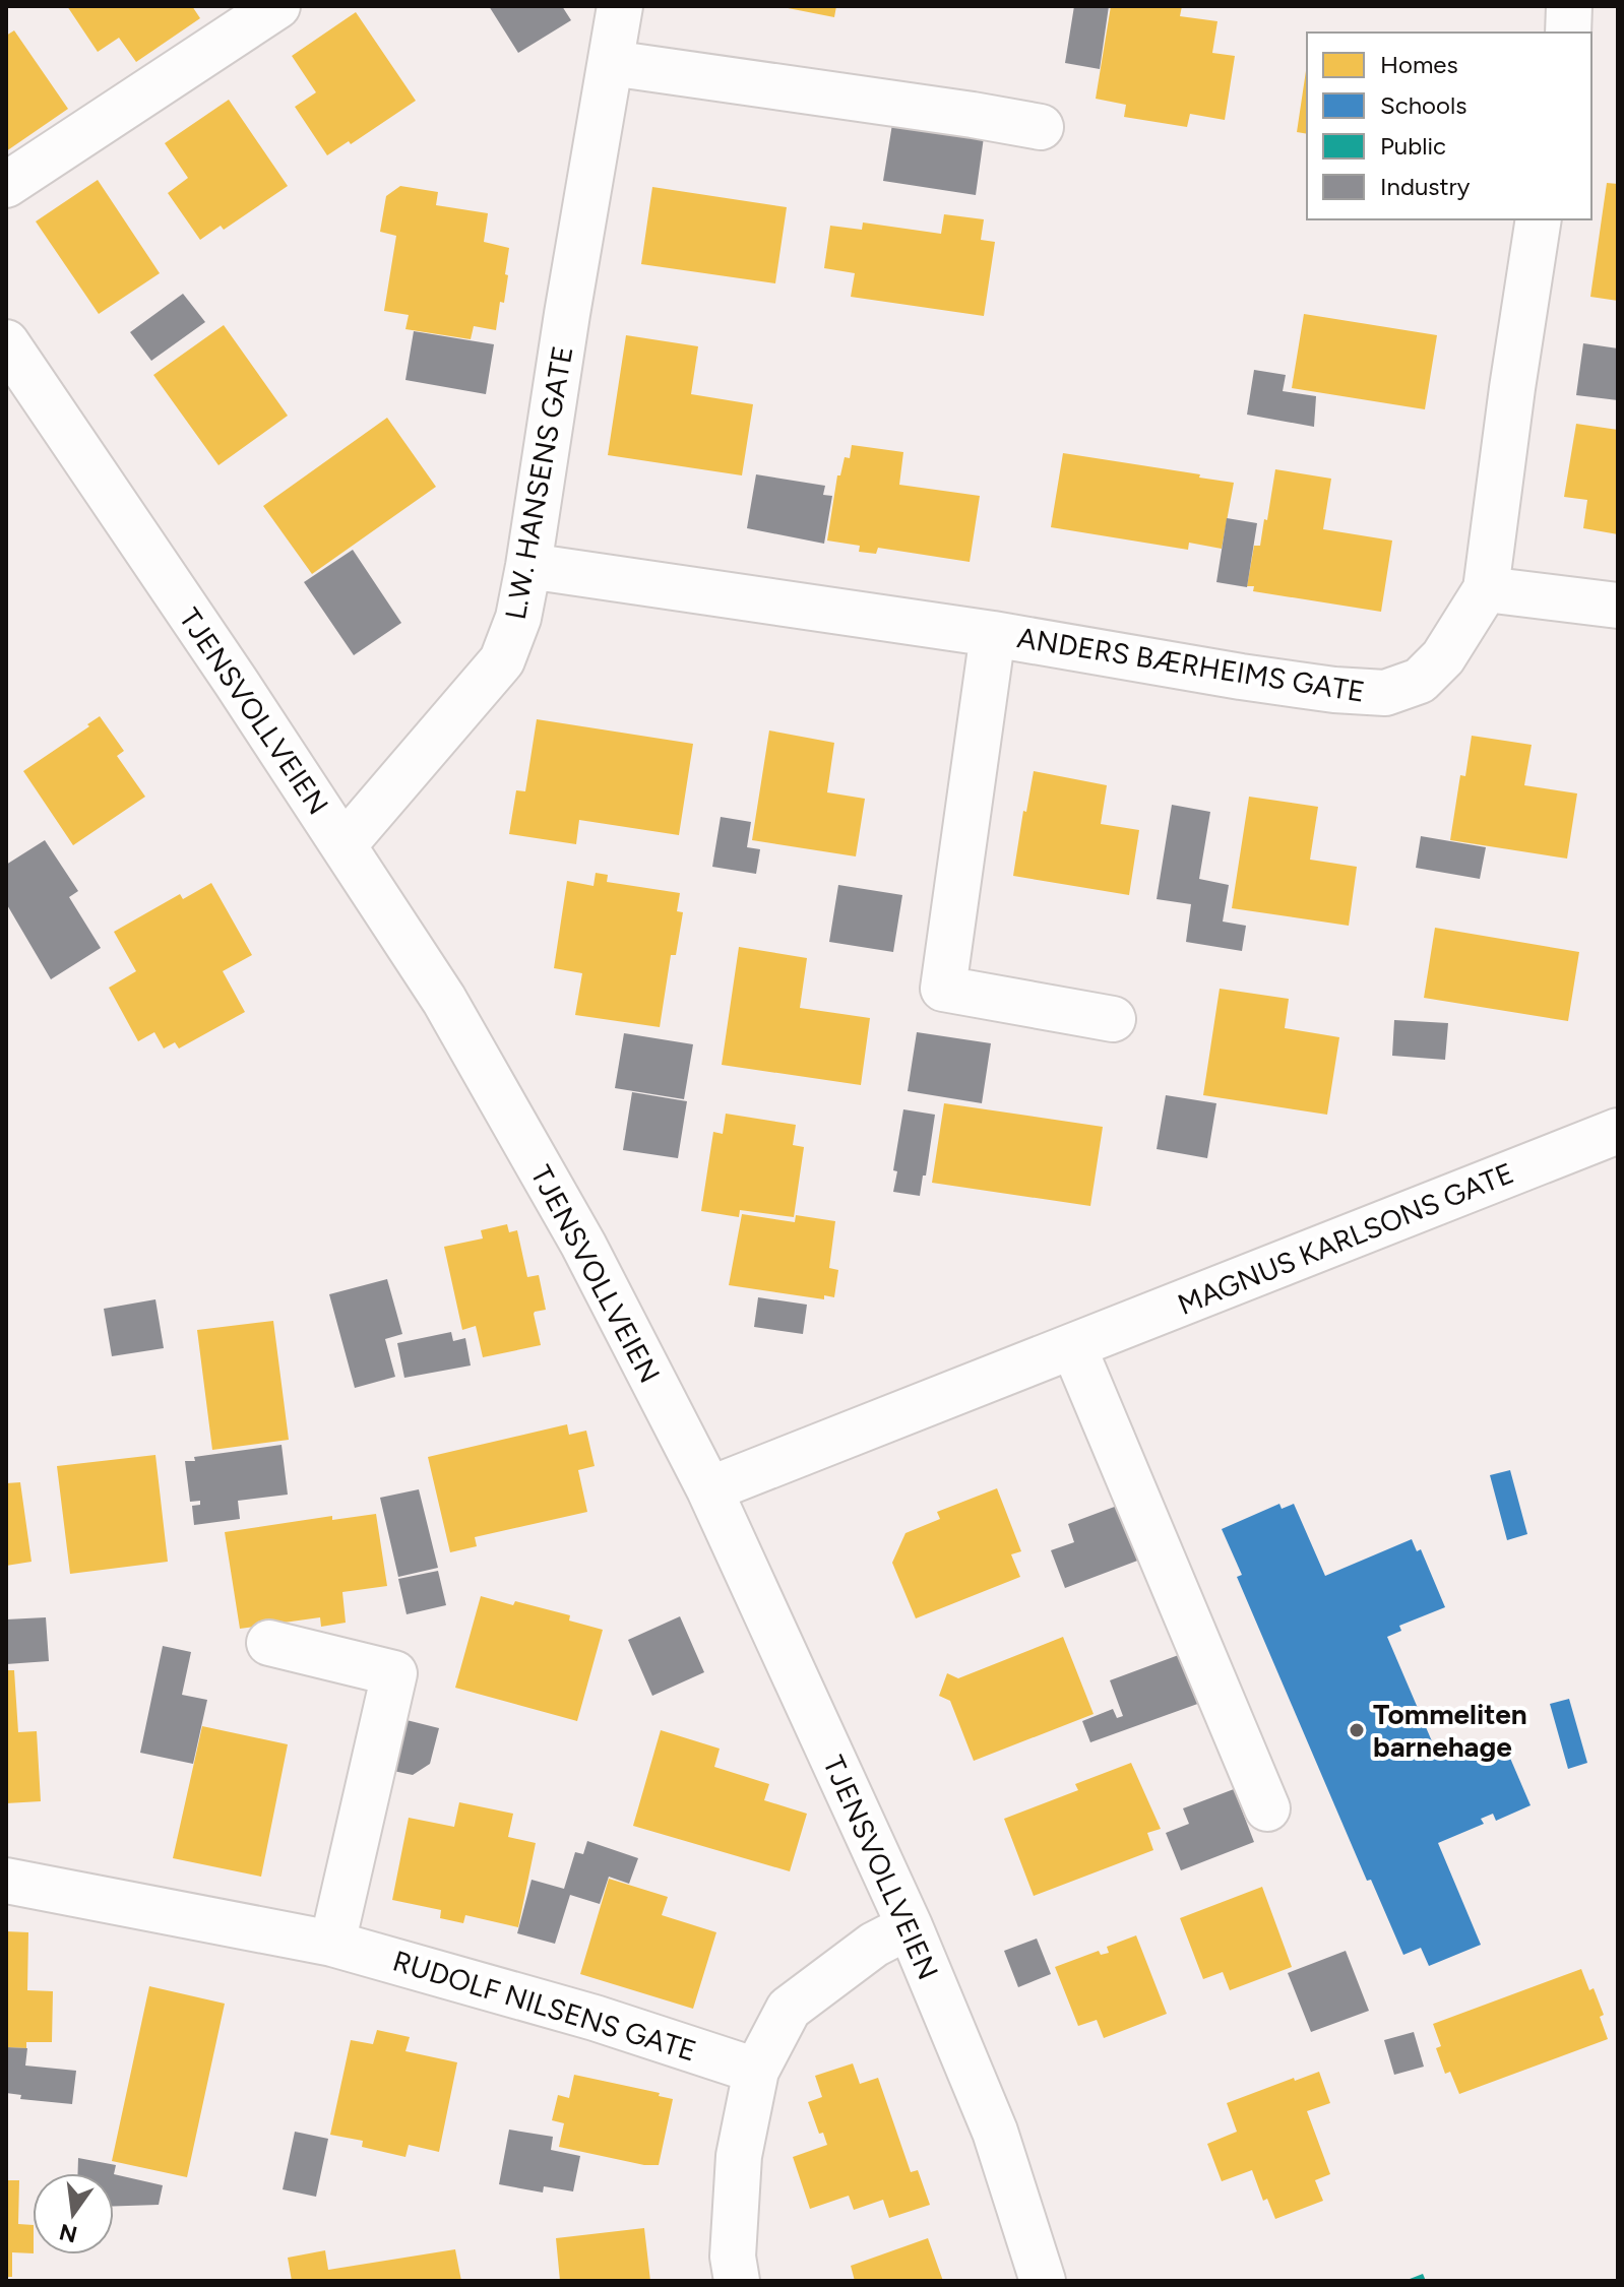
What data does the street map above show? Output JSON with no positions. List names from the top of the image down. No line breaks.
{"streets":{"street":["L.W. HANSENS GATE","ANDERS BÆRHEIMS GATE","TJENSVOLLVEIEN","MAGNUS KARLSONS GATE","RUDOLF NILSENS GATE"]},"crossings":[["L.W. HANSENS GATE","ANDERS BÆRHEIMS GATE"],["L.W. HANSENS GATE","TJENSVOLLVEIEN"],["TJENSVOLLVEIEN","MAGNUS KARLSONS GATE"]],"places":["Tommeliten barnehage"],"legend":["Homes","Schools","Public","Industry"],"north":"bottom"}
